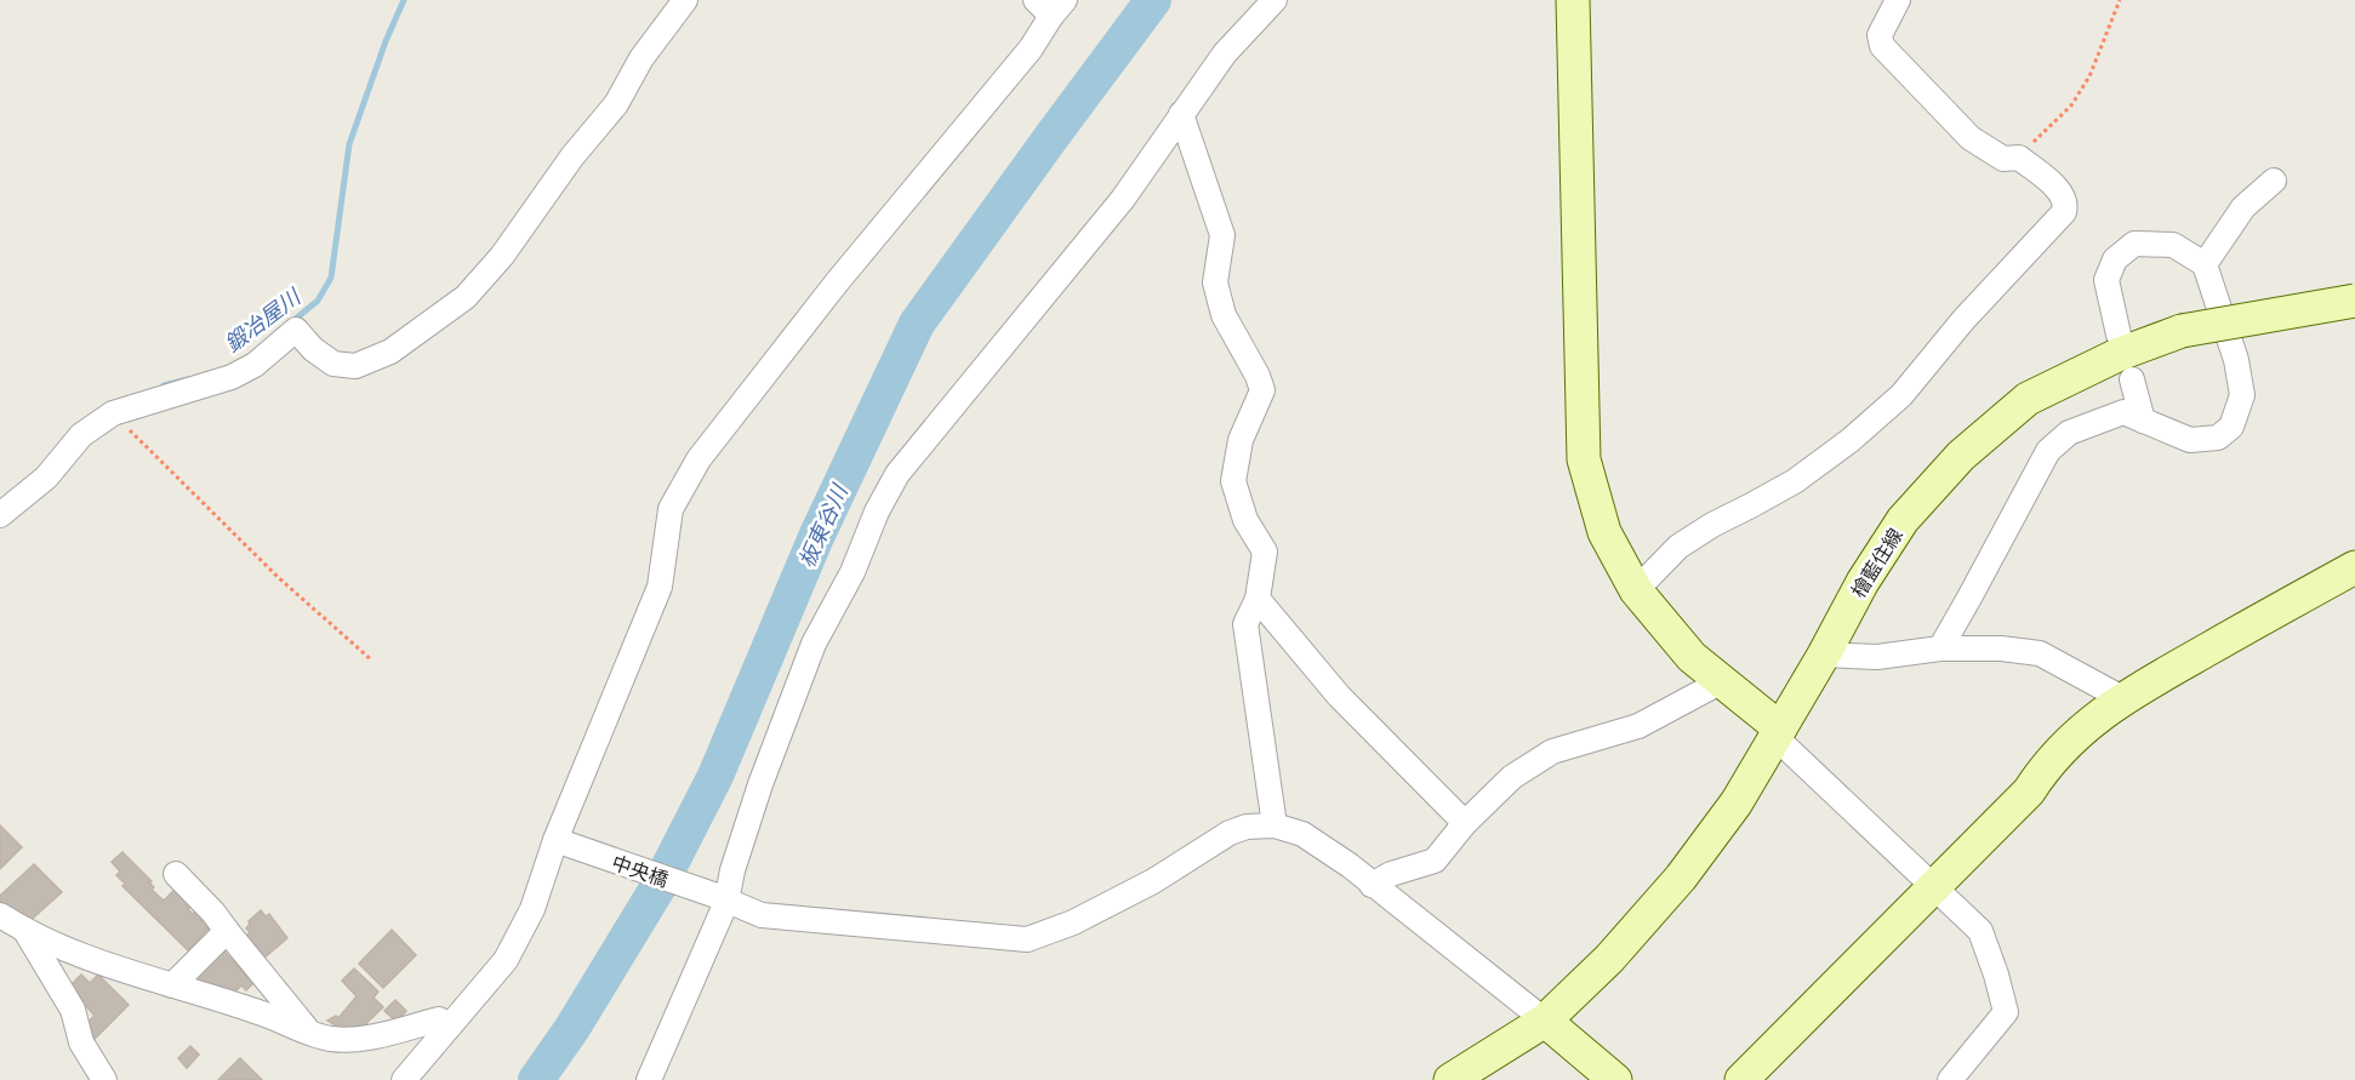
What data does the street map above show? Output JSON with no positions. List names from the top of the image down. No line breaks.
{"streets":{"main road":["檜藍住線"],"street":["中央橋"]},"water":["鍛冶屋川","板東谷川"]}
